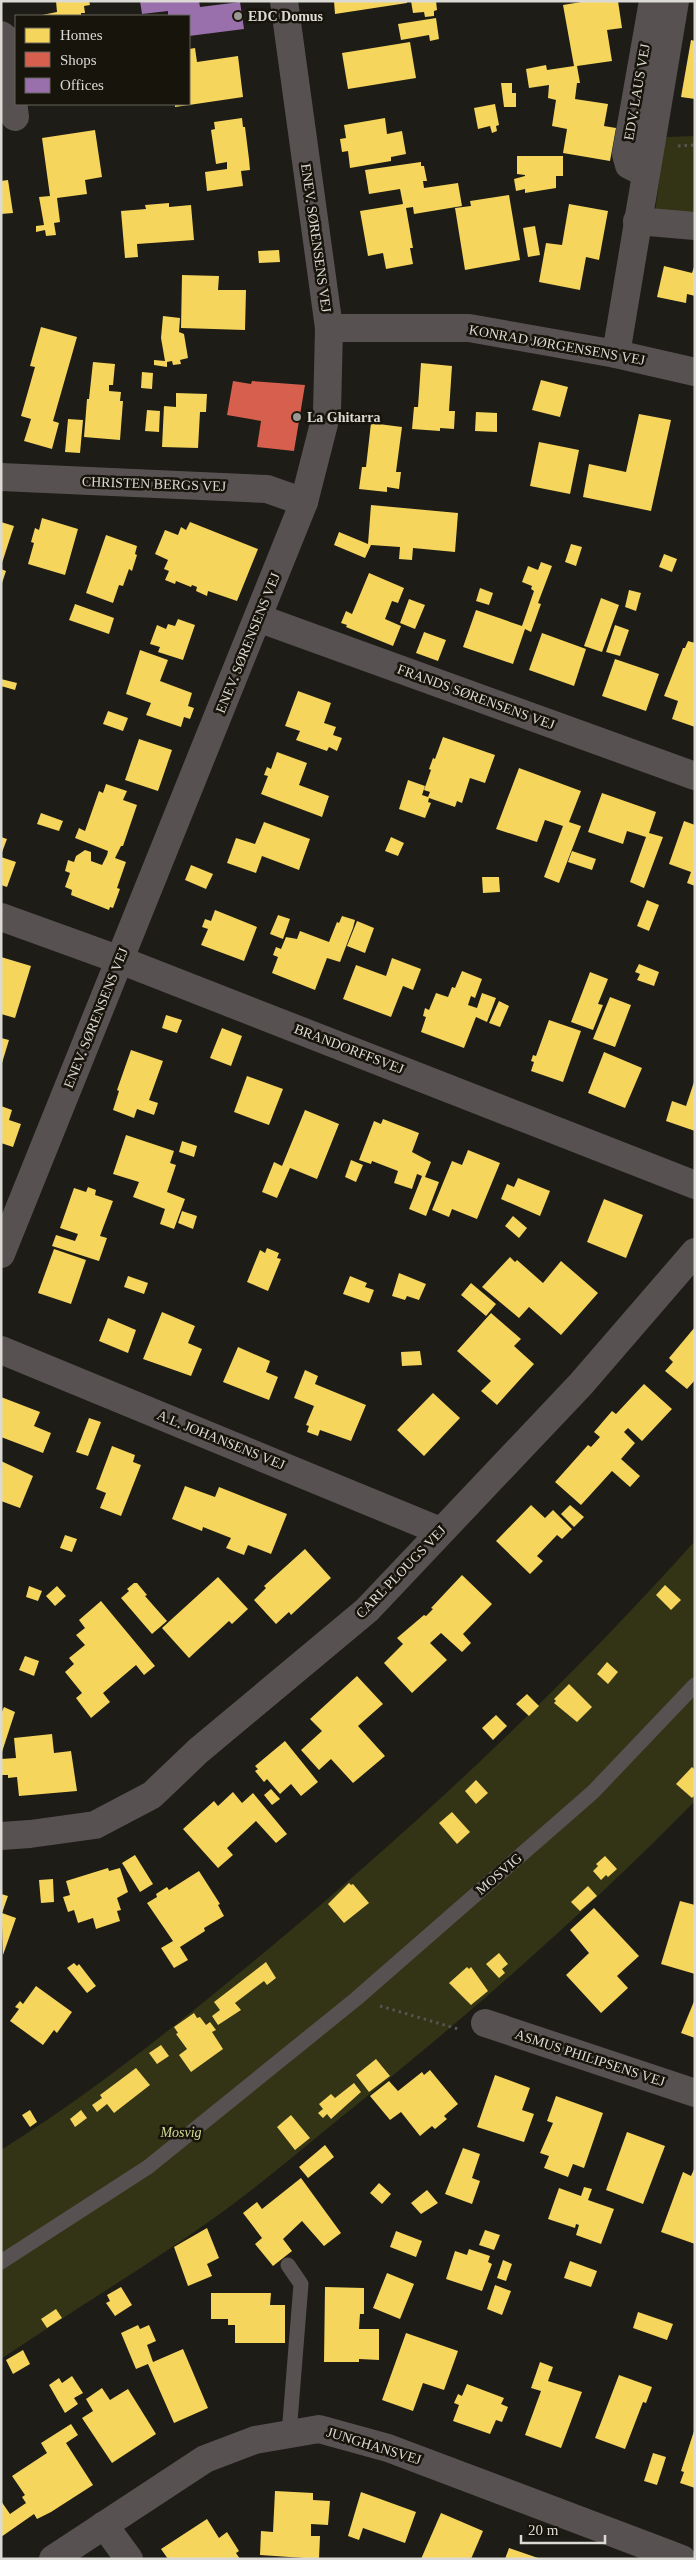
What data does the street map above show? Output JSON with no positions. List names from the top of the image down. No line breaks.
{"streets":{"street":["EDV. LAUS VEJ","ENEV. SØRENSENS VEJ","KONRAD JØRGENSENS VEJ","CHRISTEN BERGS VEJ","FRANDS SØRENSENS VEJ","BRANDORFFSVEJ","A.L. JOHANSENS VEJ","CARL PLOUGS VEJ","ASMUS PHILIPSENS VEJ","JUNGHANSVEJ"],"lane":["MOSVIG"]},"crossings":[["EDV. LAUS VEJ","KONRAD JØRGENSENS VEJ"],["ENEV. SØRENSENS VEJ","KONRAD JØRGENSENS VEJ"],["ENEV. SØRENSENS VEJ","CHRISTEN BERGS VEJ"],["ENEV. SØRENSENS VEJ","FRANDS SØRENSENS VEJ"],["ENEV. SØRENSENS VEJ","BRANDORFFSVEJ"],["A.L. JOHANSENS VEJ","CARL PLOUGS VEJ"]],"parks":["Mosvig"],"places":["EDC Domus","La Ghitarra"],"legend":["Homes","Shops","Offices"],"scale_bar":"20 m"}
